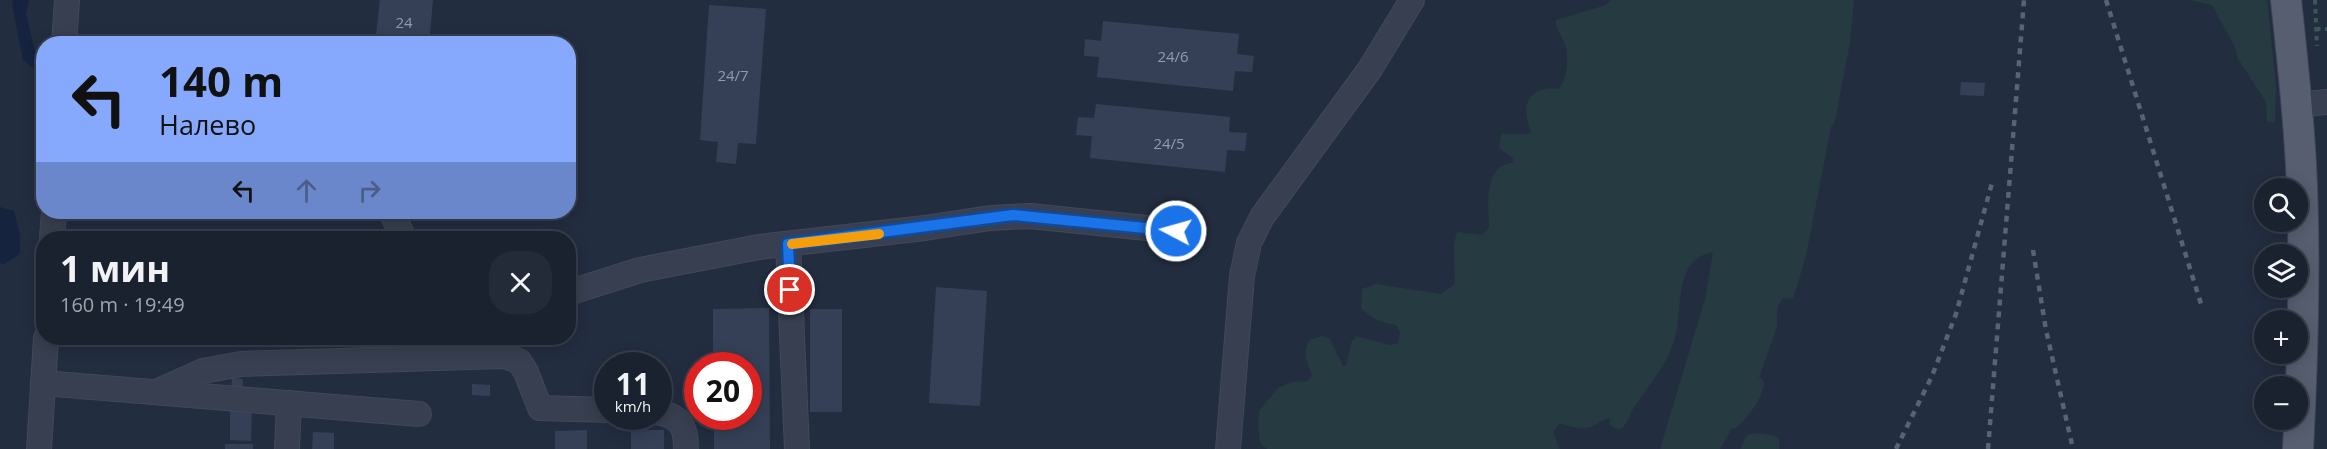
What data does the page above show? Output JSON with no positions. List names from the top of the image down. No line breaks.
{"house_numbers":["24","24/6","24/7","24/5"],"page":{"turn":["140 m","Налево"],"map_buttons":["+","−"],"heading":["1 мин","160 m · 19:49"],"speed":"11 km/h","limit":"20"}}
